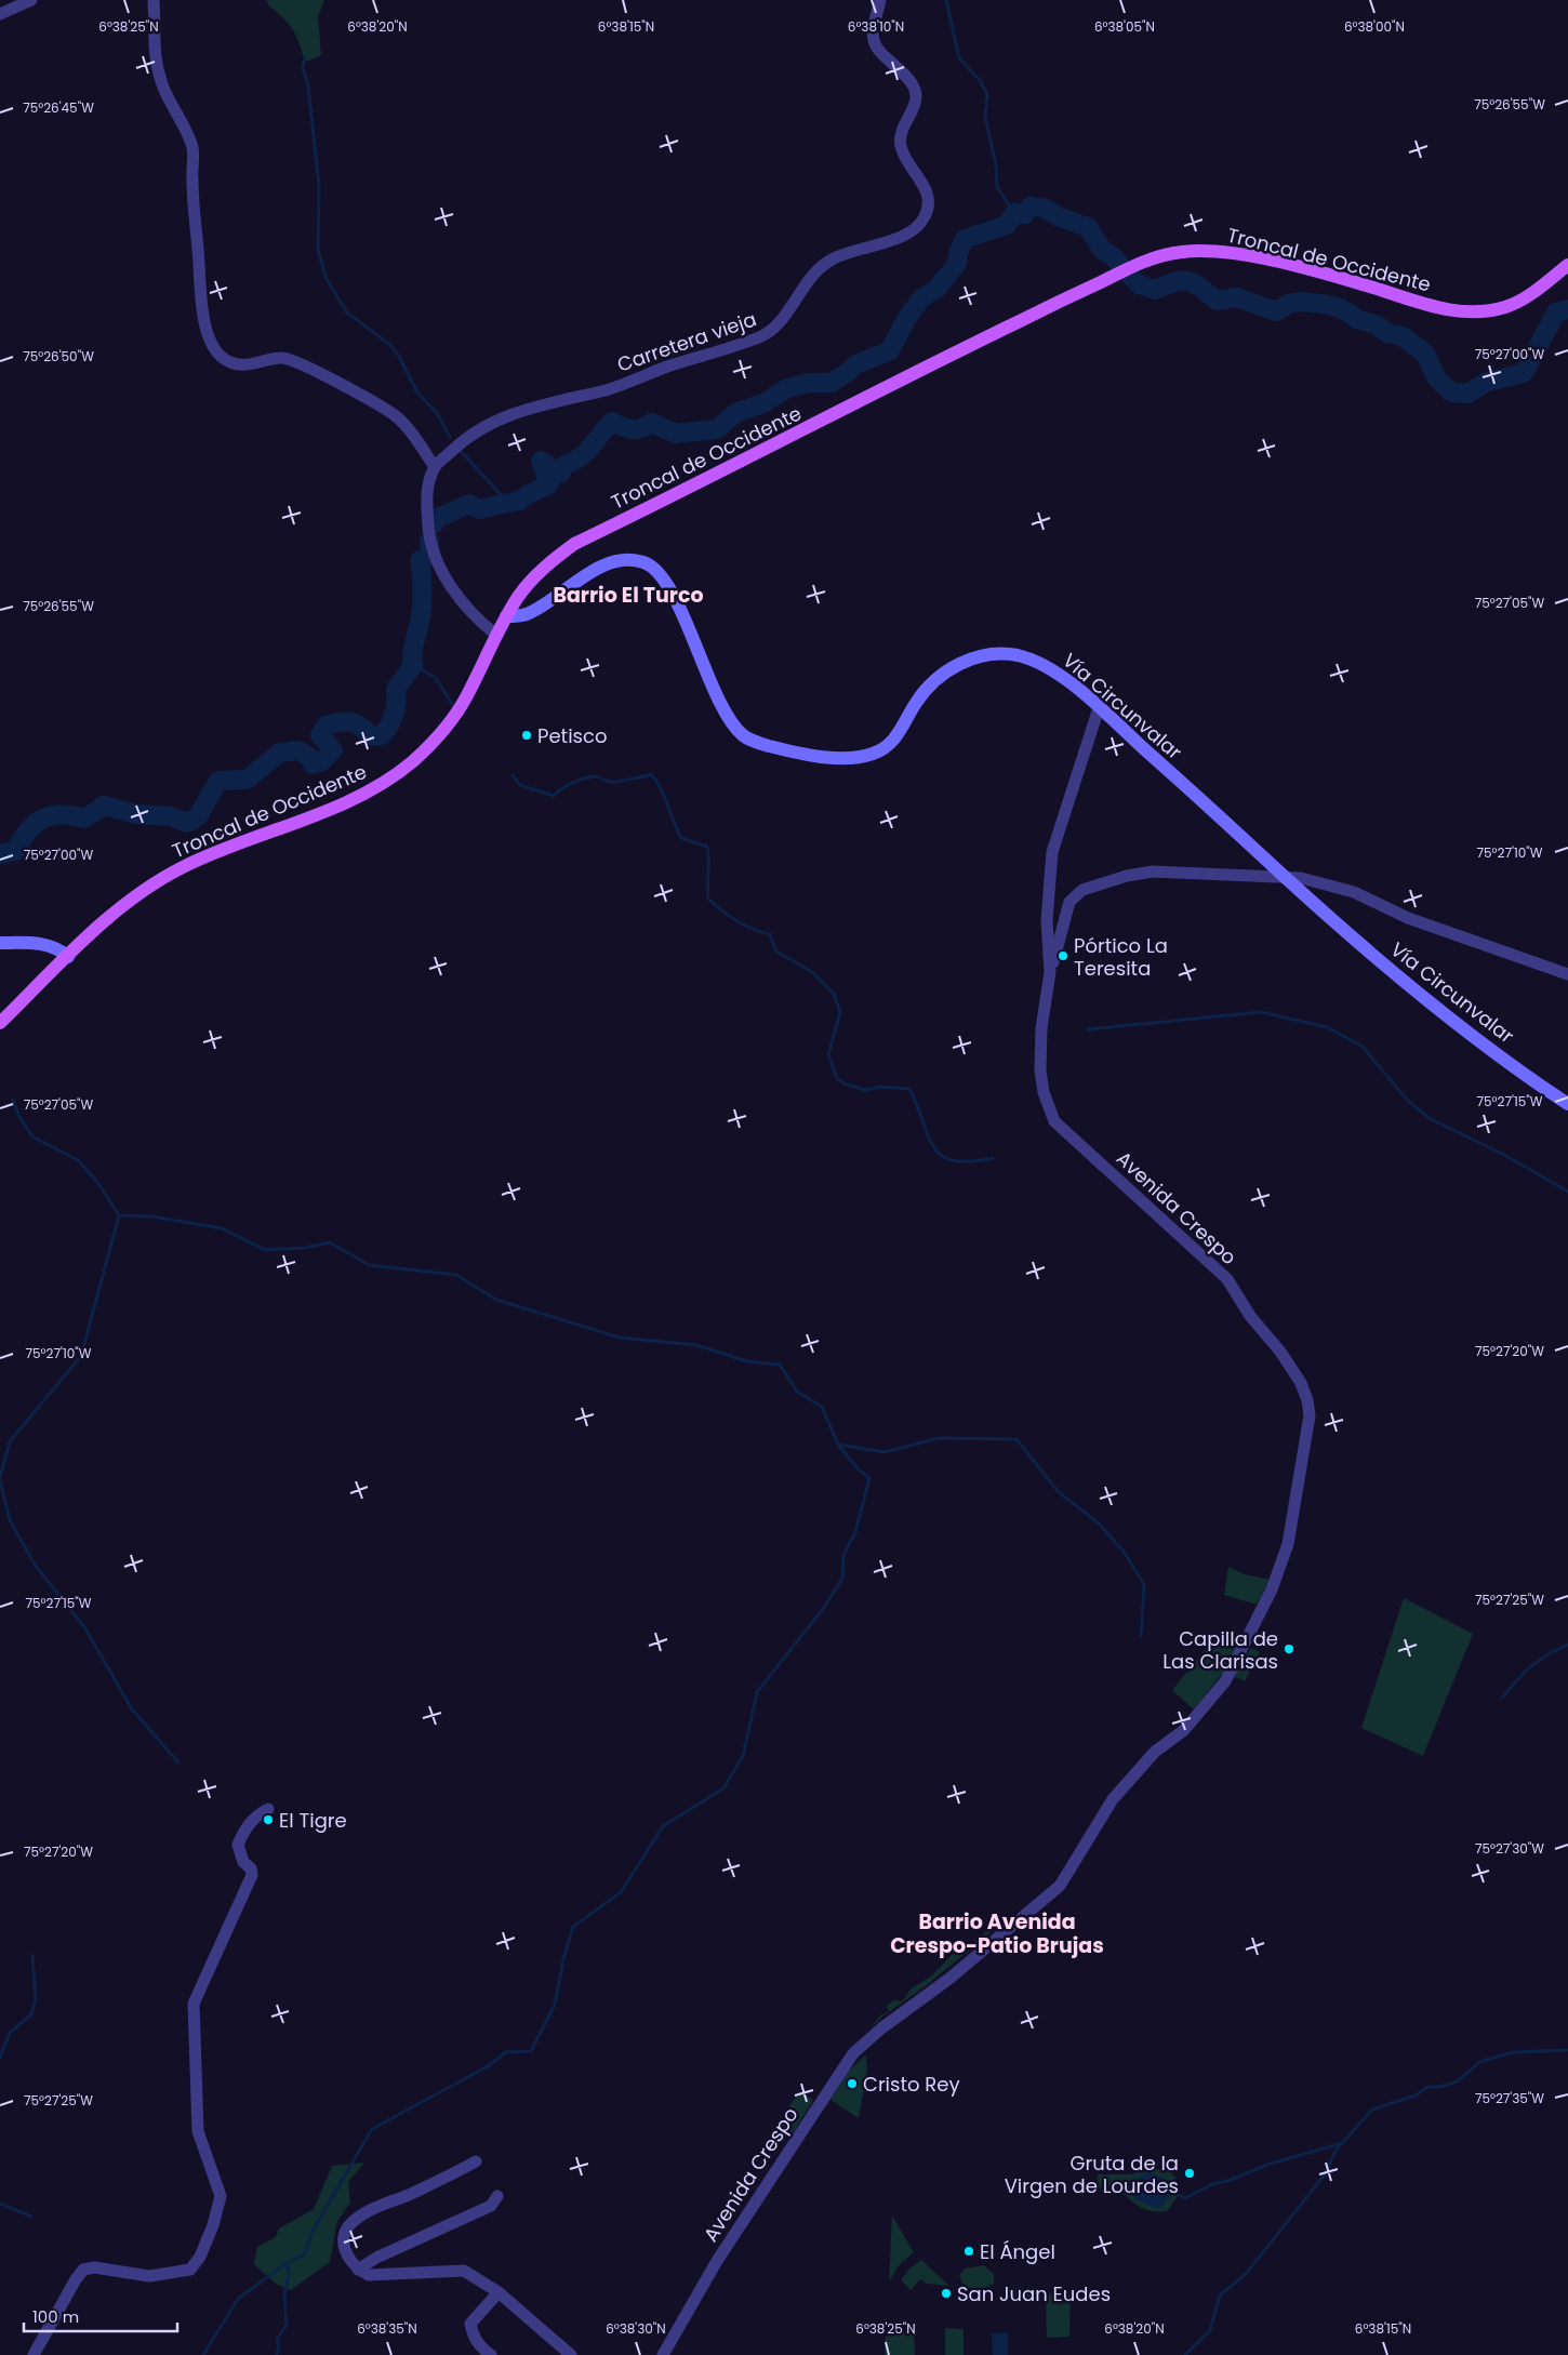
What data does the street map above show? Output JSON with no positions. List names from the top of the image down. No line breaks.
{"streets":{"main road":["Troncal de Occidente","Vía Circunvalar"],"street":["Carretera vieja","Avenida Crespo"]},"crossings":[["Troncal de Occidente","Vía Circunvalar"],["Vía Circunvalar","Avenida Crespo"]],"districts":["Barrio El Turco","Barrio Avenida Crespo-Patio Brujas"],"places":["Petisco","Pórtico La Teresita","Capilla de Las Clarisas","El Tigre","Cristo Rey","Gruta de la Virgen de Lourdes","El Ángel","San Juan Eudes"],"scale_bar":"100 m","coordinates":["6°38'25\"N","6°38'20\"N","6°38'15\"N","6°38'10\"N","6°38'05\"N","6°38'00\"N","75°26'55\"W","75°26'45\"W","75°27'00\"W","75°26'50\"W","75°27'05\"W","75°27'10\"W","75°27'15\"W","75°27'20\"W","75°27'25\"W","75°27'30\"W","75°27'35\"W","6°38'35\"N","6°38'30\"N"]}
